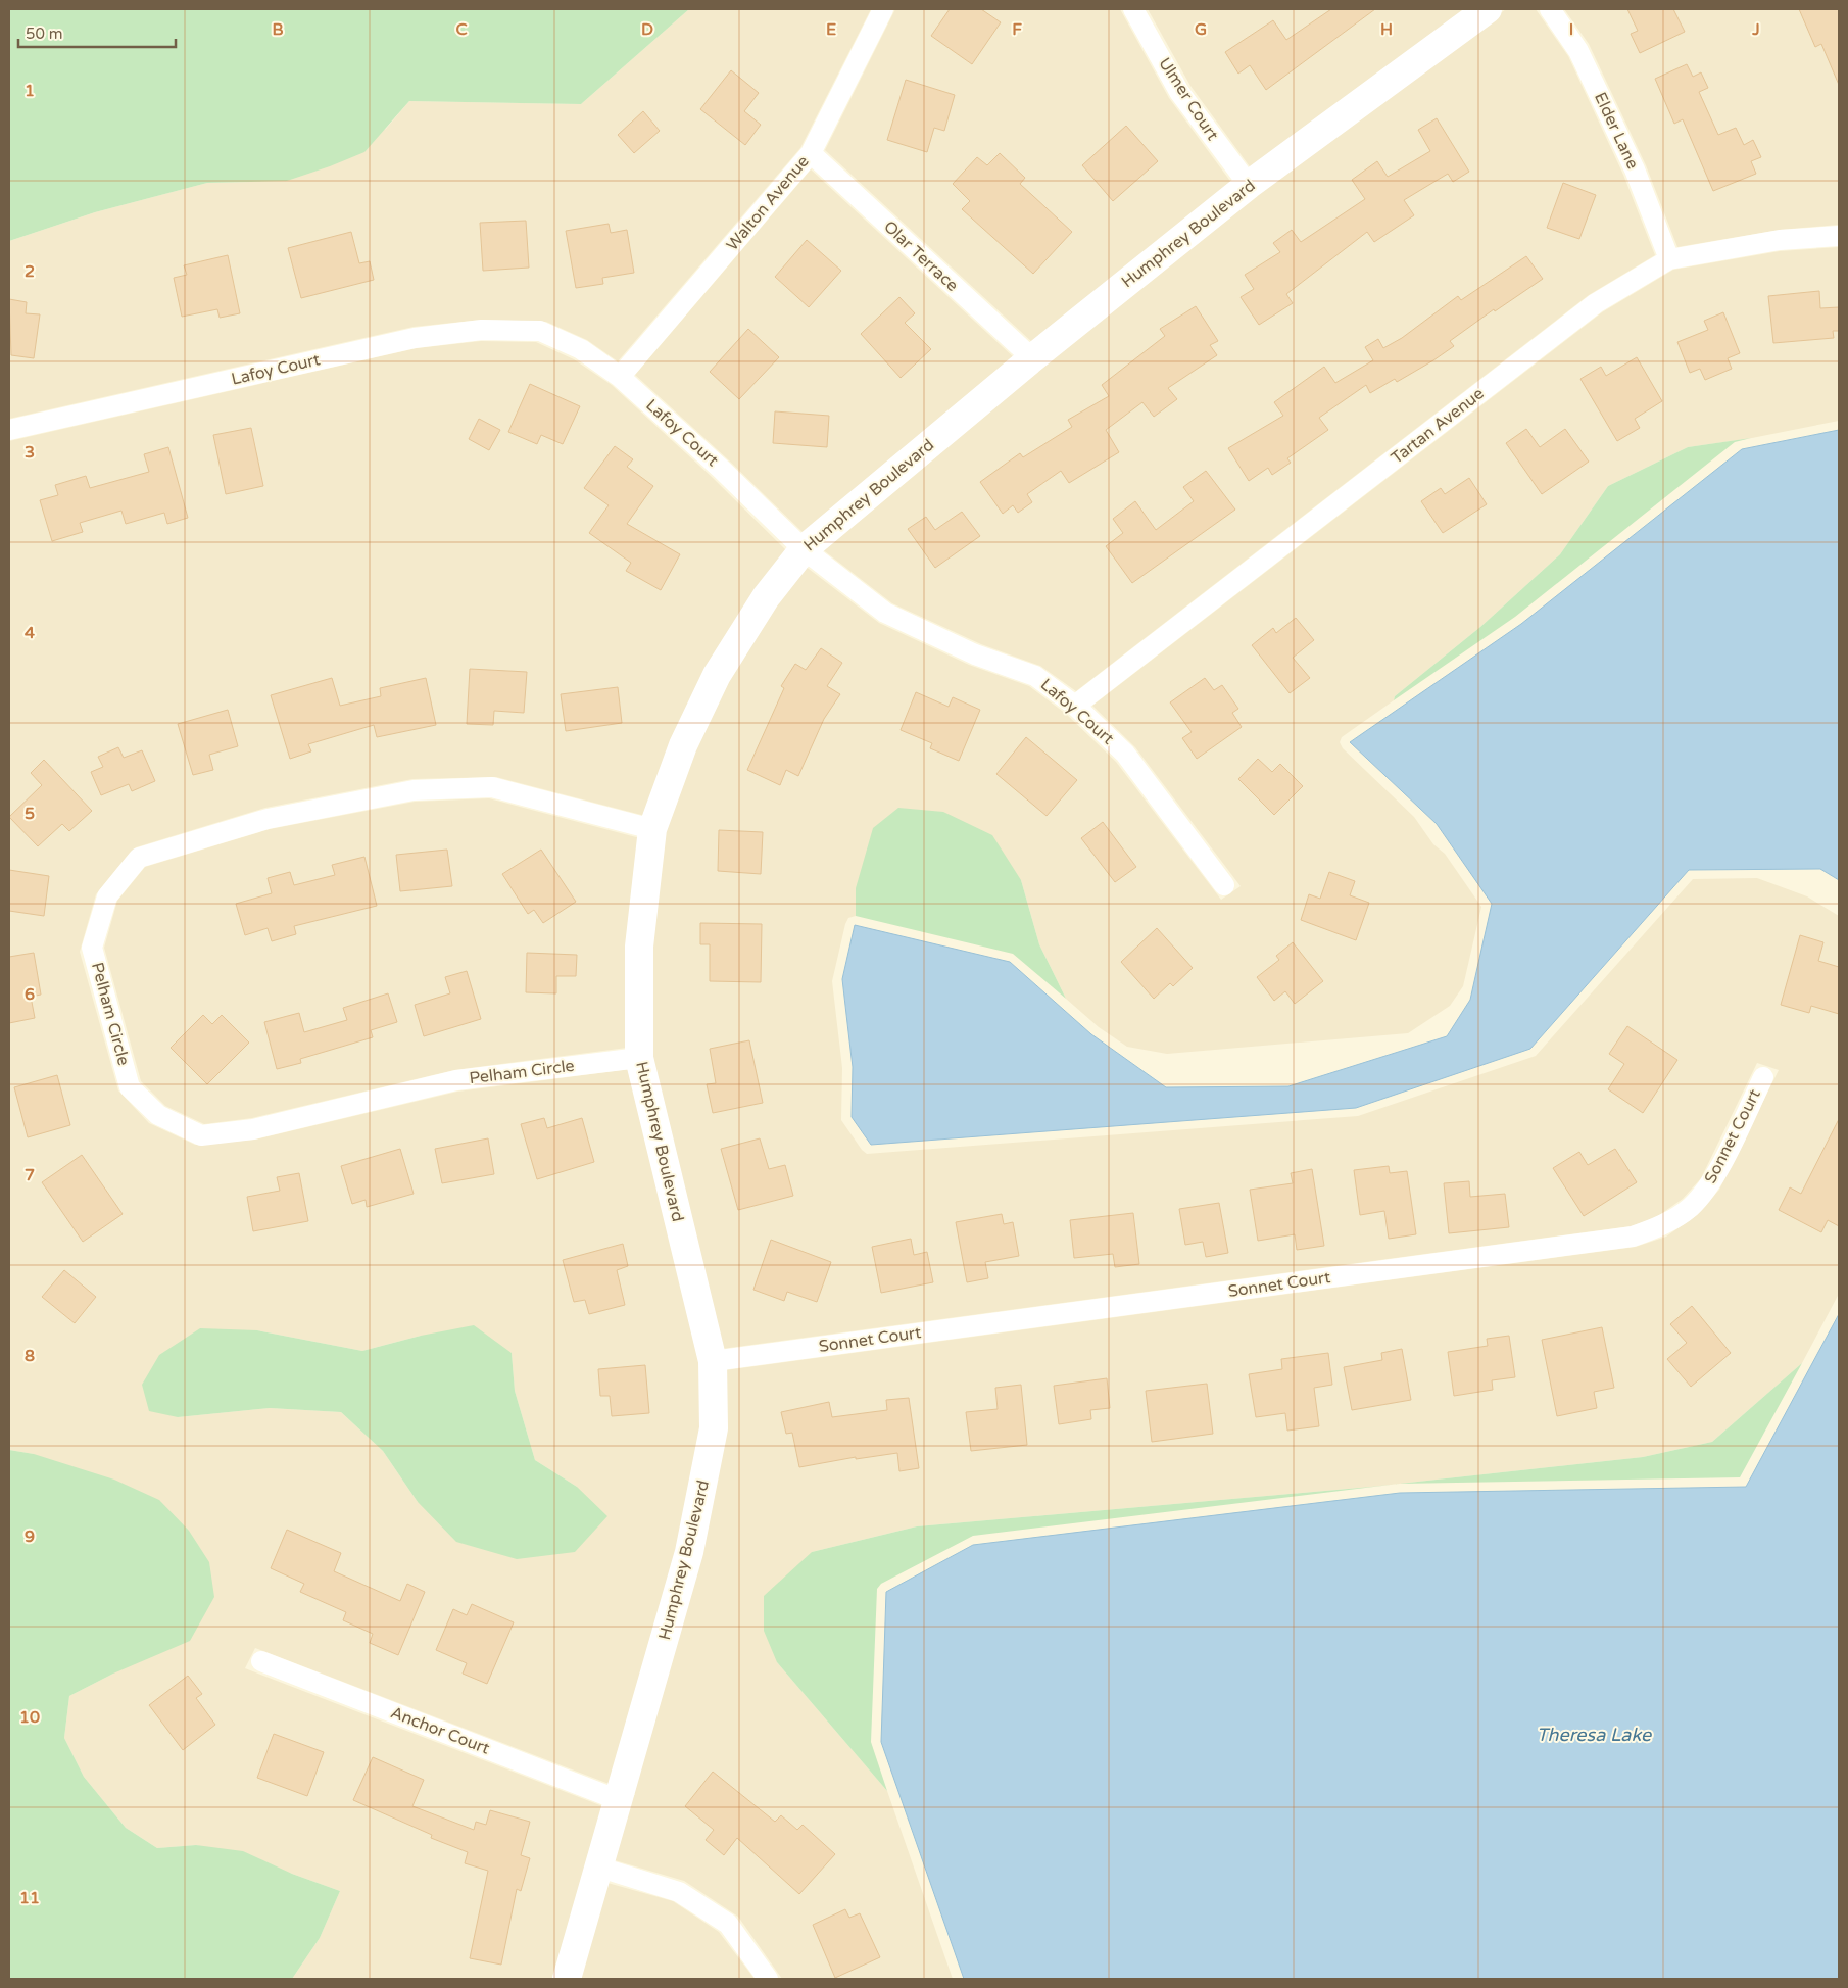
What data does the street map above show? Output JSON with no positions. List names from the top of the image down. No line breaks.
{"streets":{"street":["Ulmer Court","Elder Lane","Walton Avenue","Humphrey Boulevard","Olar Terrace","Lafoy Court","Tartan Avenue","Pelham Circle","Sonnet Court","Anchor Court"]},"crossings":[["Ulmer Court","Humphrey Boulevard"],["Elder Lane","Tartan Avenue"],["Walton Avenue","Olar Terrace"],["Walton Avenue","Lafoy Court"],["Humphrey Boulevard","Olar Terrace"],["Humphrey Boulevard","Lafoy Court"],["Humphrey Boulevard","Pelham Circle"],["Humphrey Boulevard","Sonnet Court"],["Humphrey Boulevard","Anchor Court"],["Lafoy Court","Tartan Avenue"]],"water":["Theresa Lake"],"scale_bar":"50 m","grid":{"columns":["B","C","D","E","F","G","H","I","J"],"rows":["1","2","3","4","5","6","7","8","9","10","11"]}}
